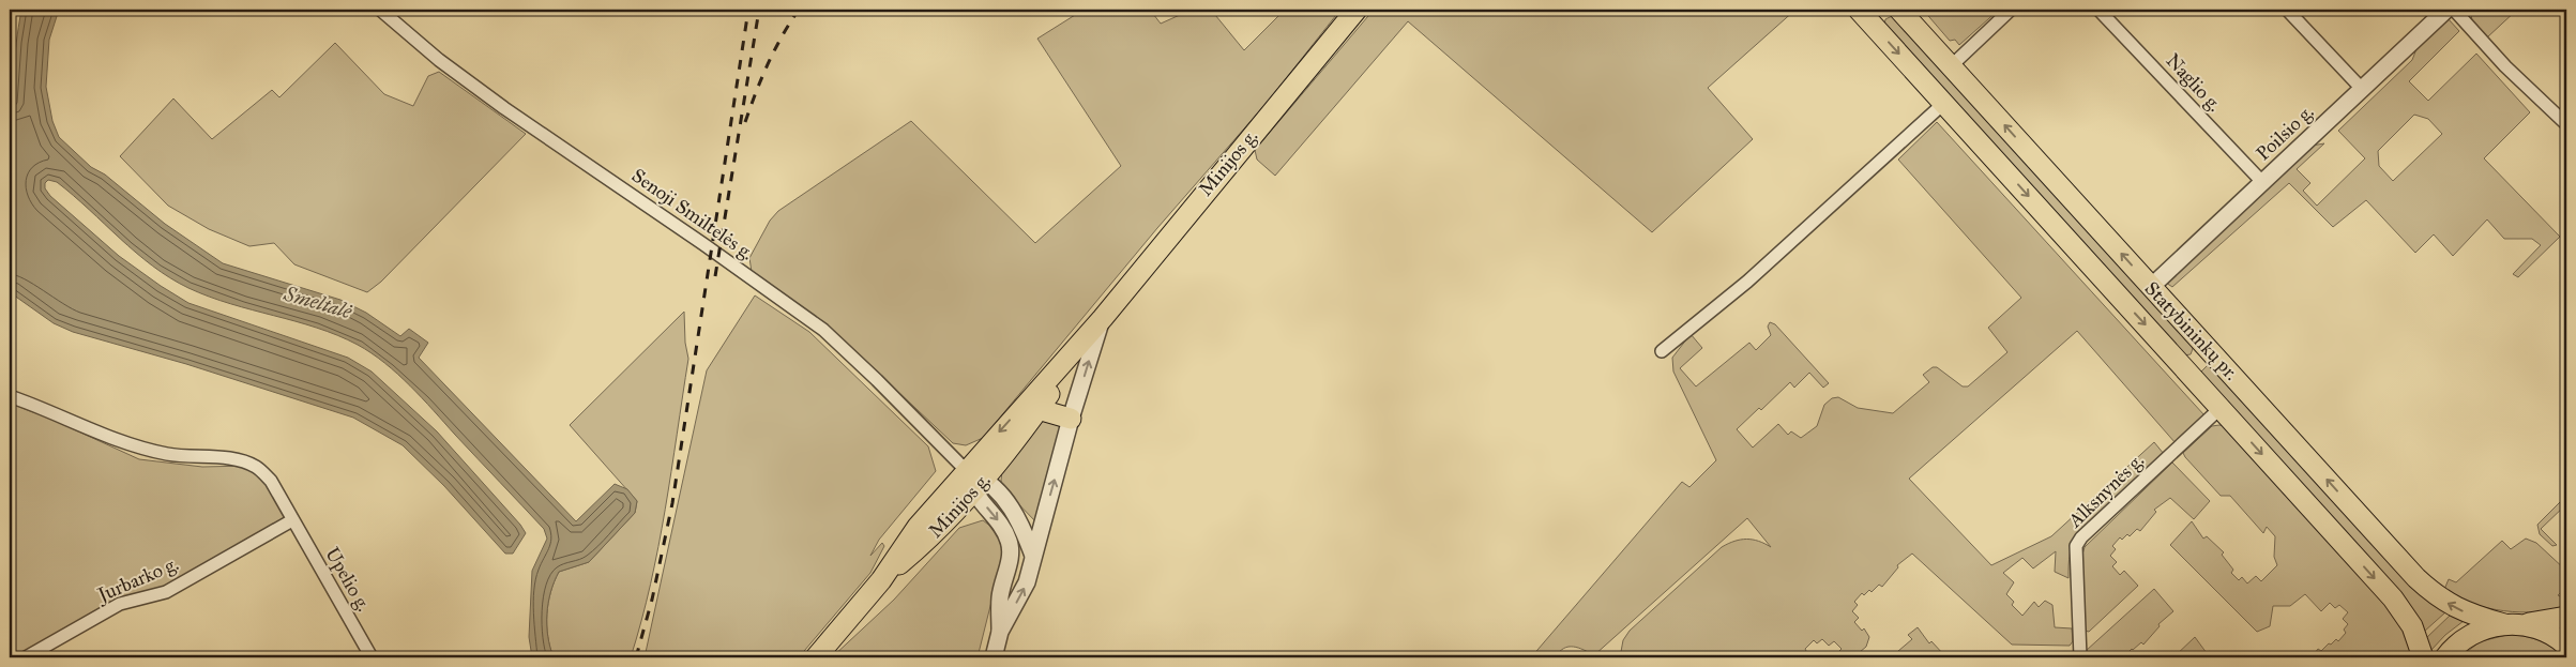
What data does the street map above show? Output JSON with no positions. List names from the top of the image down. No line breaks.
{"streets":{"main road":["Minijos g.","Statybininkų pr."],"street":["Naglio g.","Poilsio g.","Senoji Smiltelės g.","Alksnynės g.","Jurbarko g.","Upelio g."]},"crossings":[["Naglio g.","Poilsio g."],["Poilsio g.","Statybininkų pr."],["Minijos g.","Senoji Smiltelės g."],["Statybininkų pr.","Alksnynės g."],["Jurbarko g.","Upelio g."]],"water":["Smeltalė"]}
